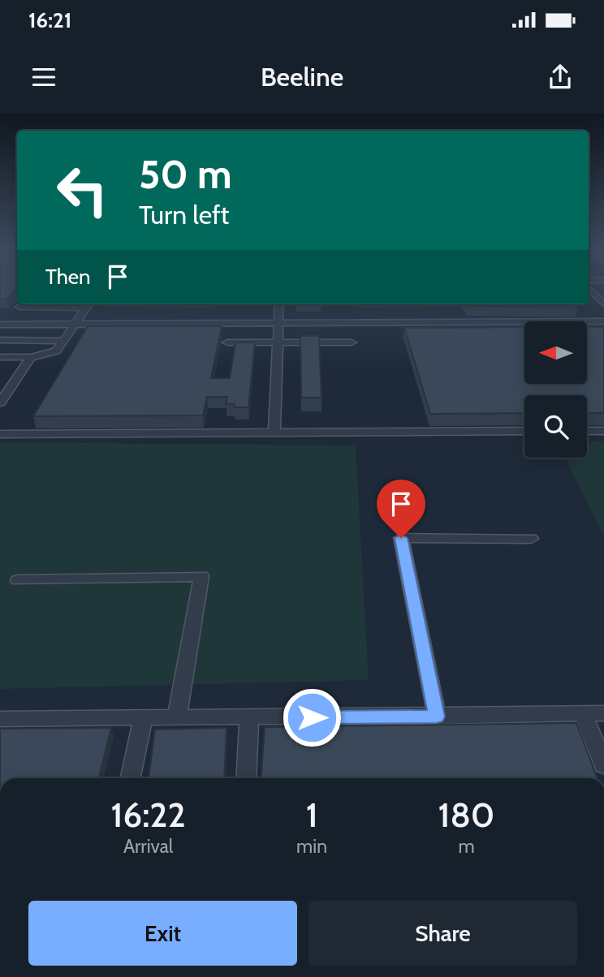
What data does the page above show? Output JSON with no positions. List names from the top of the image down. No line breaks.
{"north":"left","page":{"status":"16:21","header":"Beeline","turn":["50 m","Turn left"],"then":"Then","eta":["16:22","Arrival","1","min","180","m"],"buttons":["Exit","Share"]}}
